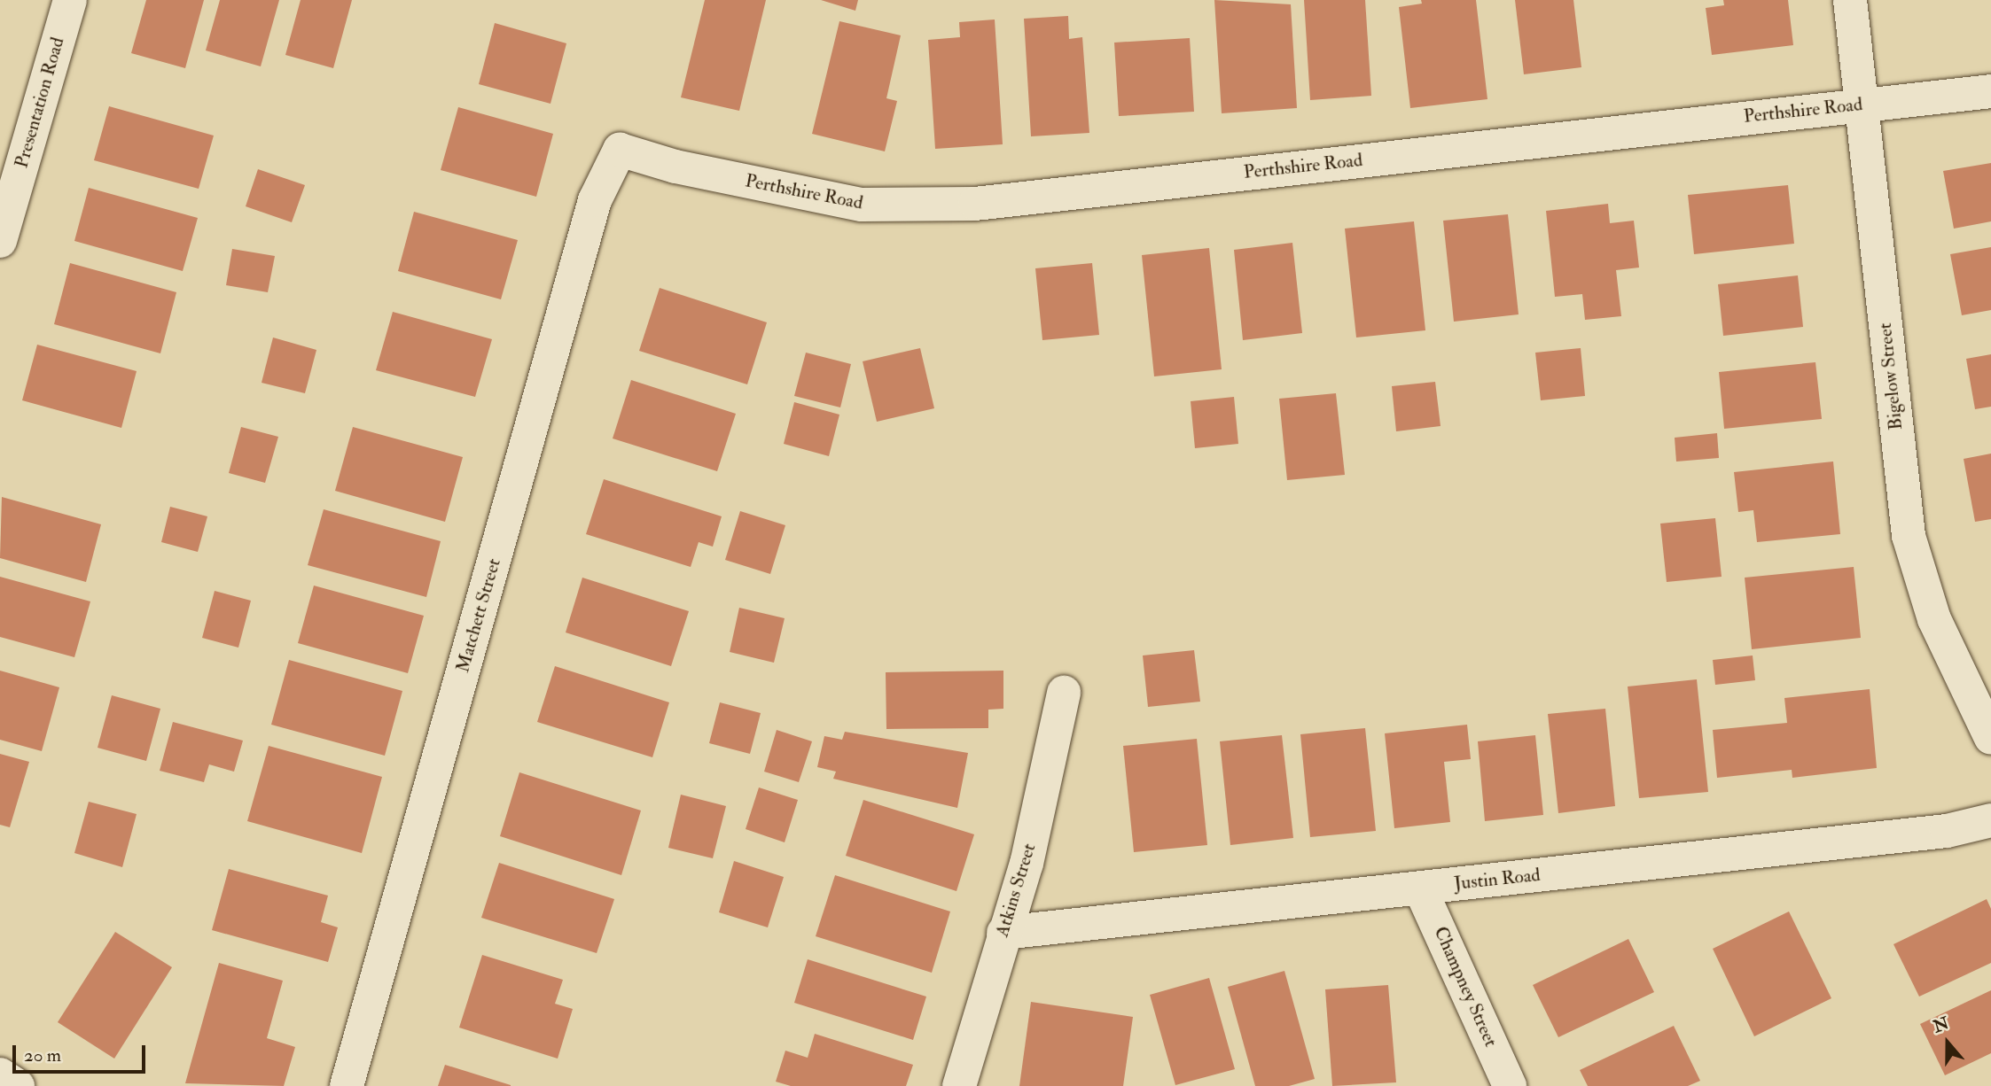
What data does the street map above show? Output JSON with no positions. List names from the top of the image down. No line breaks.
{"streets":{"street":["Presentation Road","Perthshire Road","Bigelow Street","Matchett Street","Justin Road","Atkins Street","Champney Street"]},"crossings":[["Perthshire Road","Bigelow Street"],["Perthshire Road","Matchett Street"],["Justin Road","Atkins Street"],["Justin Road","Champney Street"]],"scale_bar":"20 m","north":"top"}
